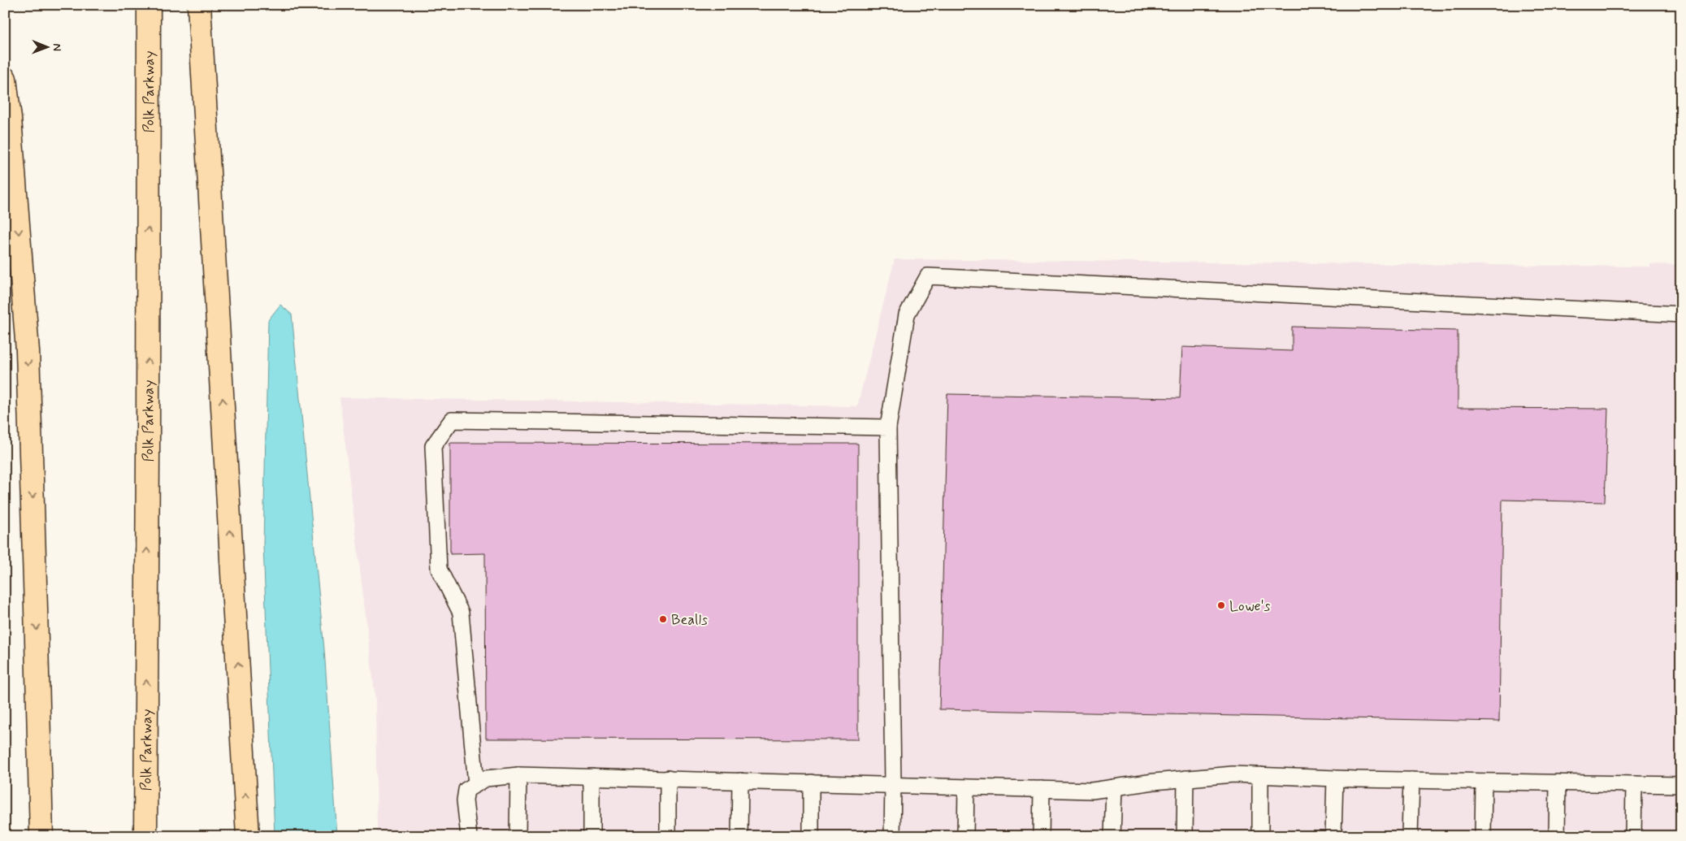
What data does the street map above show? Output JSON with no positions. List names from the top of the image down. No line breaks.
{"streets":{"highway":["Polk Parkway"]},"places":["Lowe's","Bealls"],"north":"right"}
